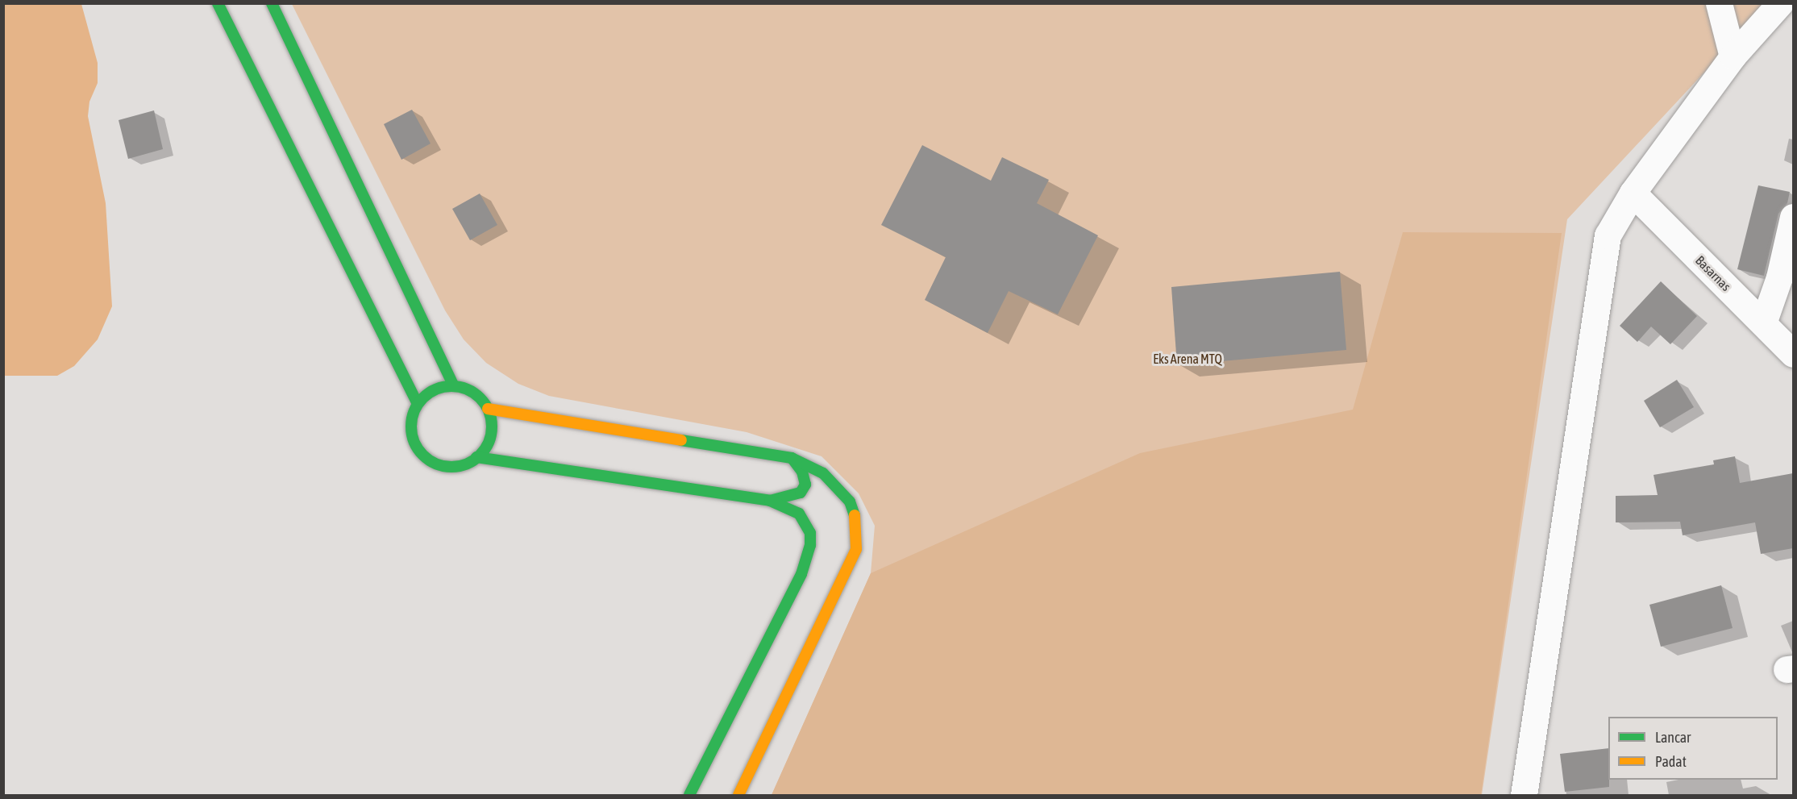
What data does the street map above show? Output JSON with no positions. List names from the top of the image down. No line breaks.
{"streets":{"street":["Basarnas"]},"parks":["Eks Arena MTQ"],"legend":["Lancar","Padat"]}
